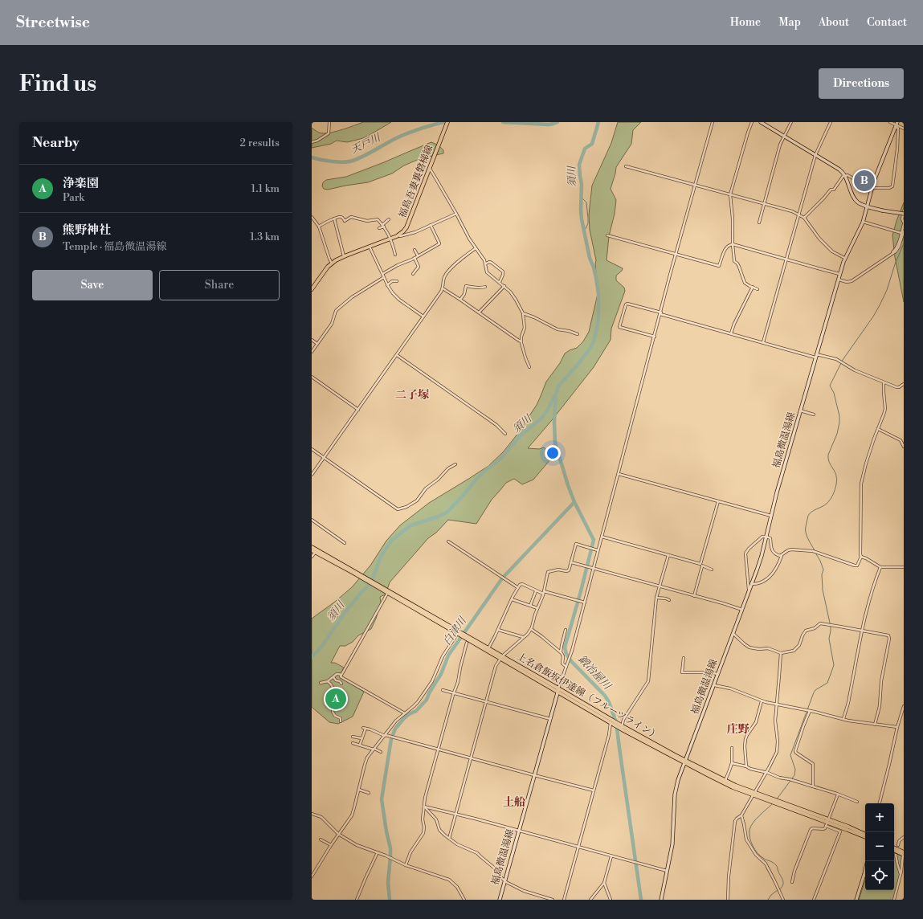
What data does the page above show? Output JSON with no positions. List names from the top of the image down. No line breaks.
{"streets":{"main road":["福島吾妻裏磐梯線","福島微温湯線","上名倉飯坂伊達線（フルーツライン）"]},"crossings":[["福島微温湯線","上名倉飯坂伊達線（フルーツライン）"]],"districts":["二子塚","庄野","土船"],"water":["天戸川","須川","白津川","鍛冶屋川"],"page":{"header":"Streetwise","nav":["Home","Map","About","Contact"],"buttons":["Directions",["Save","Share"]],"title":"Find us","heading":["Nearby","2 results"],"list":[{"mark":"A","name":"浄楽園","note":"Park","value":"1.1 km"},{"mark":"B","name":"熊野神社","note":"Temple · 福島微温湯線","value":"1.3 km"}],"pins":["B","A"],"map_buttons":["+","−"]}}
